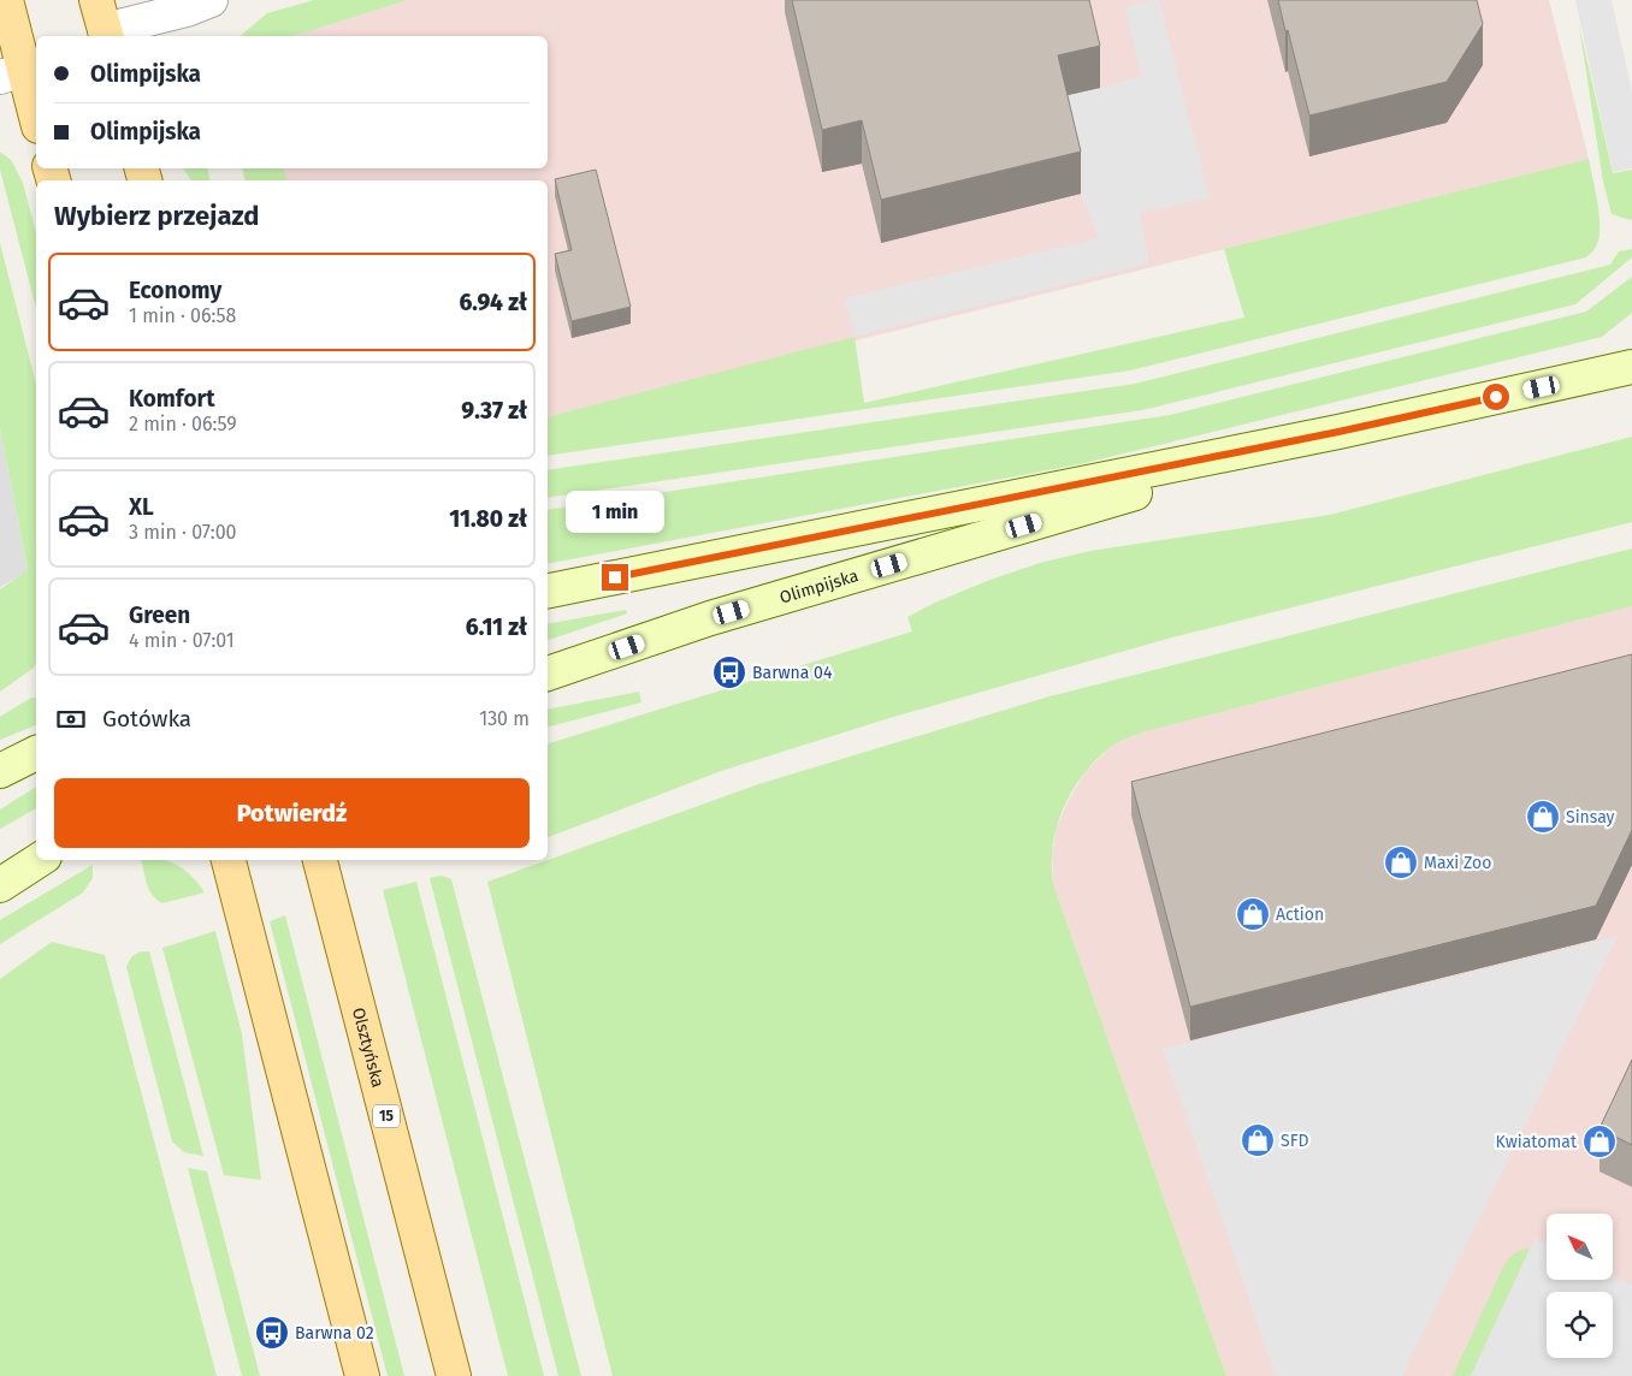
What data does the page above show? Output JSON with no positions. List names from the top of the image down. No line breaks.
{"streets":{"main road":["Olimpijska","Olsztyńska","15"]},"places":{"bus stop":["Barwna 04","Barwna 02"],"shop":["Sinsay","Maxi Zoo","Action","SFD","Kwiatomat"]},"north":"top left","page":{"banner":["Olimpijska","Olimpijska"],"heading":"Wybierz przejazd","list":[{"name":"Economy","note":"1 min · 06:58","value":"6.94 zł"},{"name":"Komfort","note":"2 min · 06:59","value":"9.37 zł"},{"name":"XL","note":"3 min · 07:00","value":"11.80 zł"},{"name":"Green","note":"4 min · 07:01","value":"6.11 zł"}],"bubble":"1 min","pay":["Gotówka","130 m"],"buttons":"Potwierdź"}}
